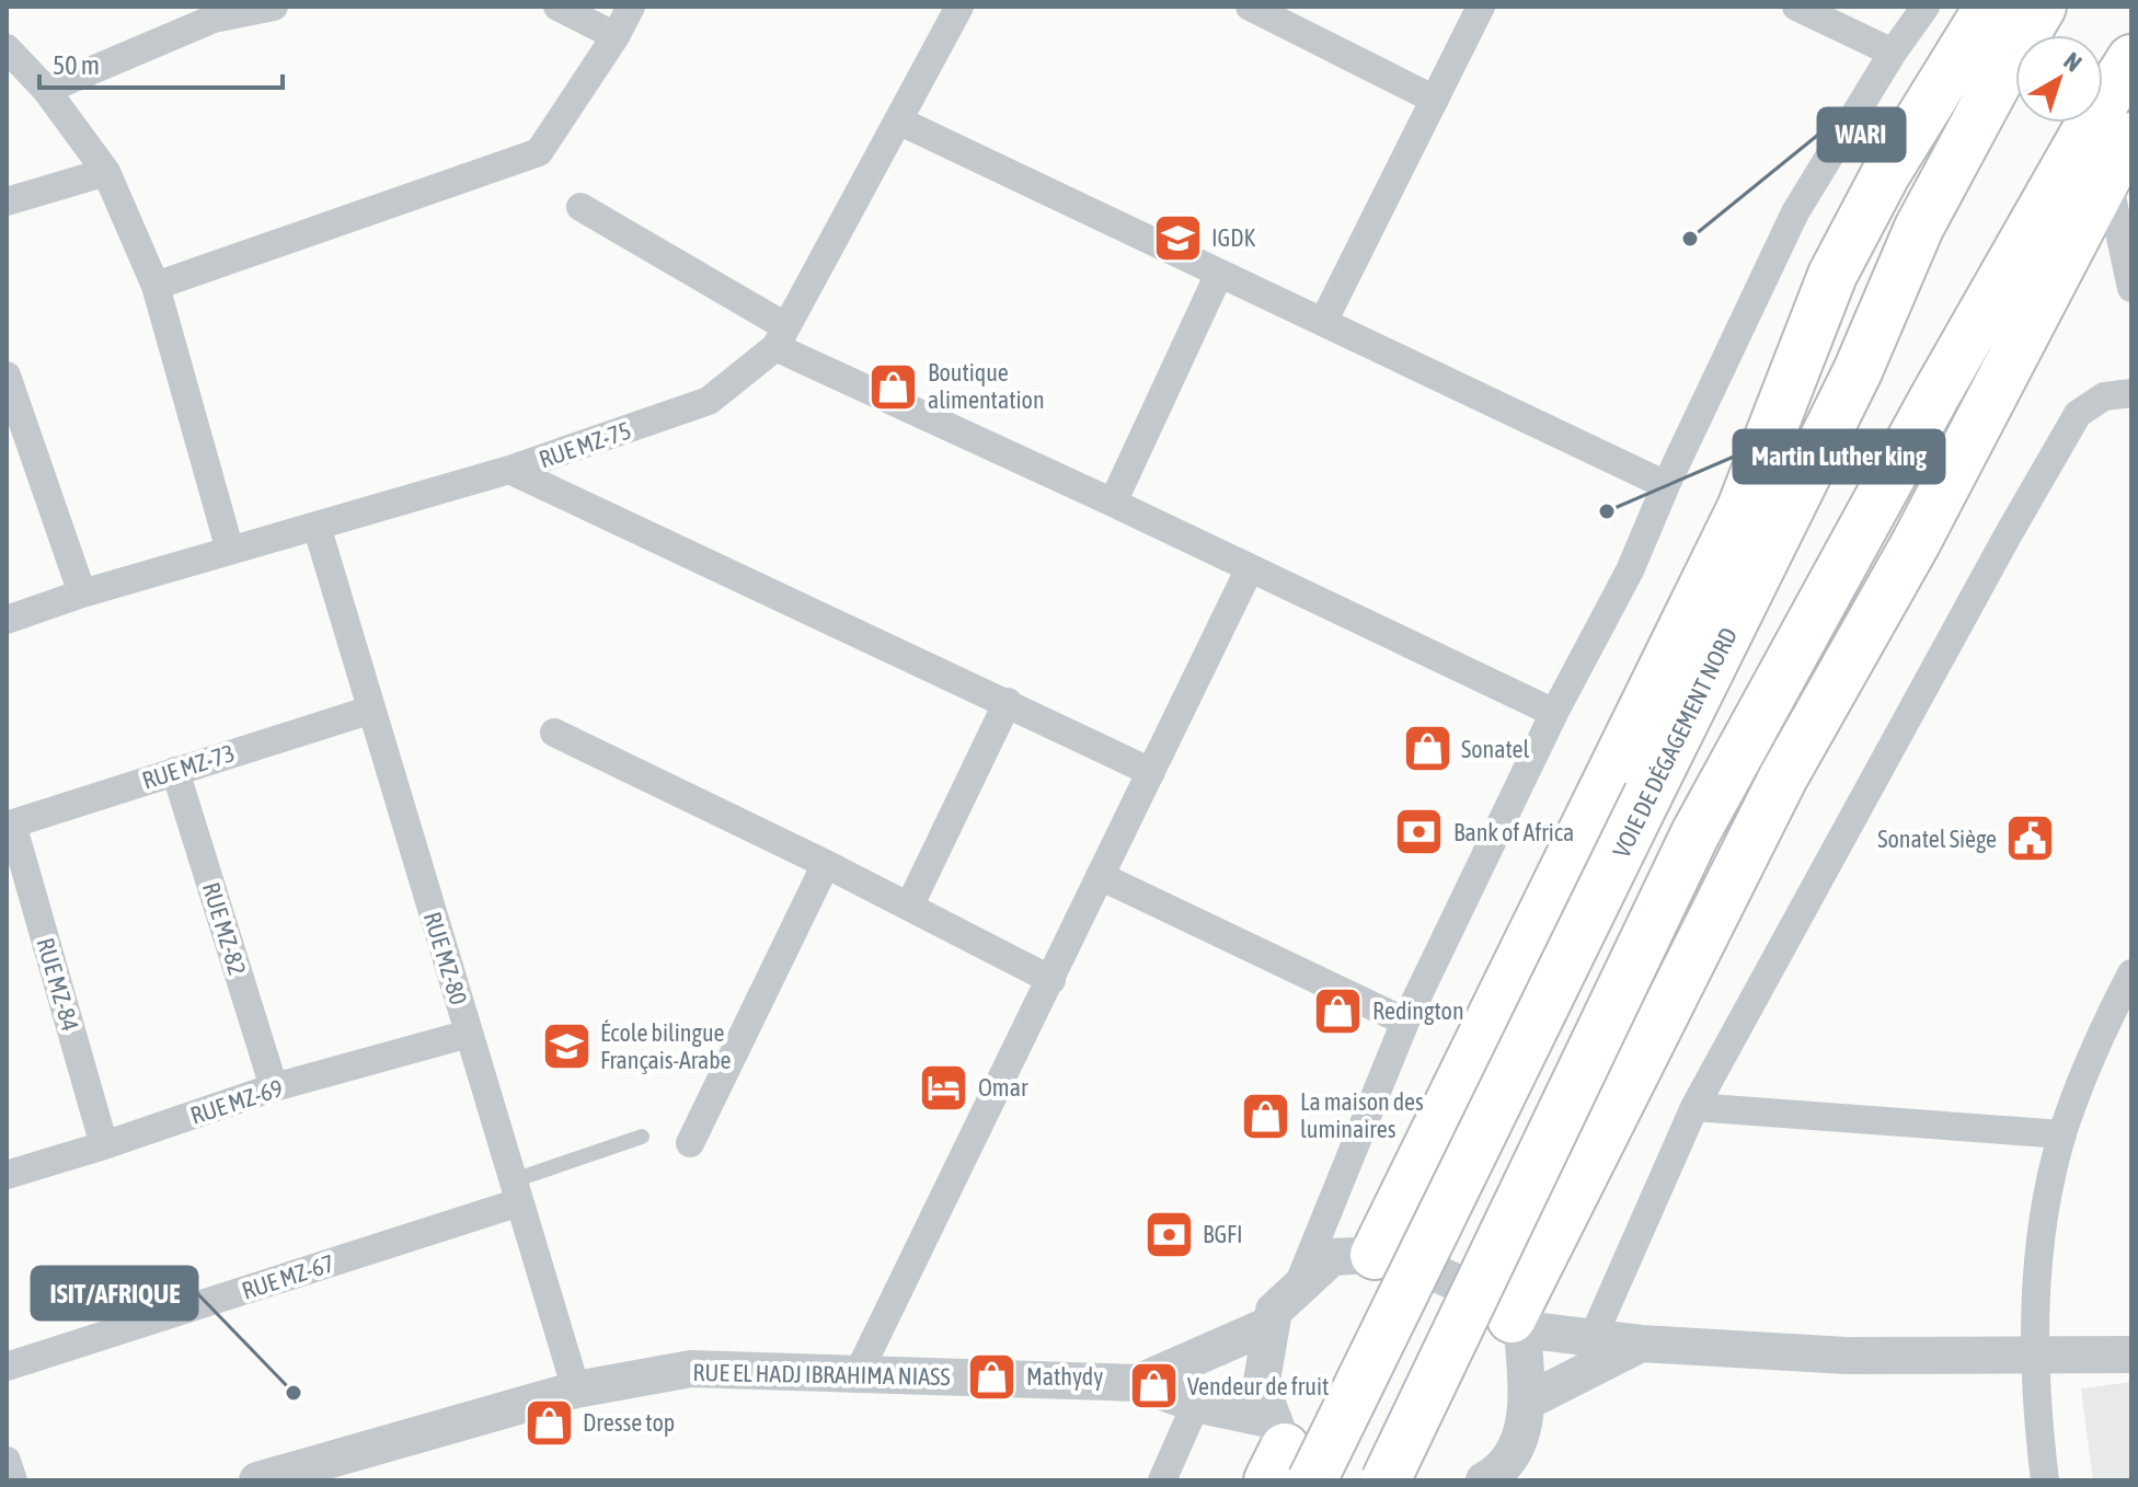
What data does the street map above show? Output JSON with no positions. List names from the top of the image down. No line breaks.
{"streets":{"highway":["VOIE DE DÉGAGEMENT NORD"],"street":["RUE MZ-75","RUE MZ-73","RUE MZ-82","RUE MZ-80","RUE MZ-84","RUE MZ-69","RUE MZ-67","RUE EL HADJ IBRAHIMA NIASS"]},"crossings":[["RUE MZ-75","RUE MZ-80"],["VOIE DE DÉGAGEMENT NORD","RUE EL HADJ IBRAHIMA NIASS"],["RUE MZ-73","RUE MZ-82"],["RUE MZ-73","RUE MZ-80"],["RUE MZ-73","RUE MZ-84"],["RUE MZ-82","RUE MZ-69"],["RUE MZ-80","RUE MZ-69"],["RUE MZ-80","RUE MZ-67"],["RUE MZ-80","RUE EL HADJ IBRAHIMA NIASS"],["RUE MZ-84","RUE MZ-69"]],"places":{"school or university":["IGDK","École bilingue Français-Arabe"],"other":["WARI","Martin Luther king","ISIT/AFRIQUE"],"shop":["Boutique alimentation","Sonatel","Redington","La maison des luminaires","Mathydy","Vendeur de fruit","Dresse top"],"bank":["Bank of Africa","BGFI"],"public building":["Sonatel Siège"],"hotel":["Omar"]},"scale_bar":"50 m","north":"top right"}
